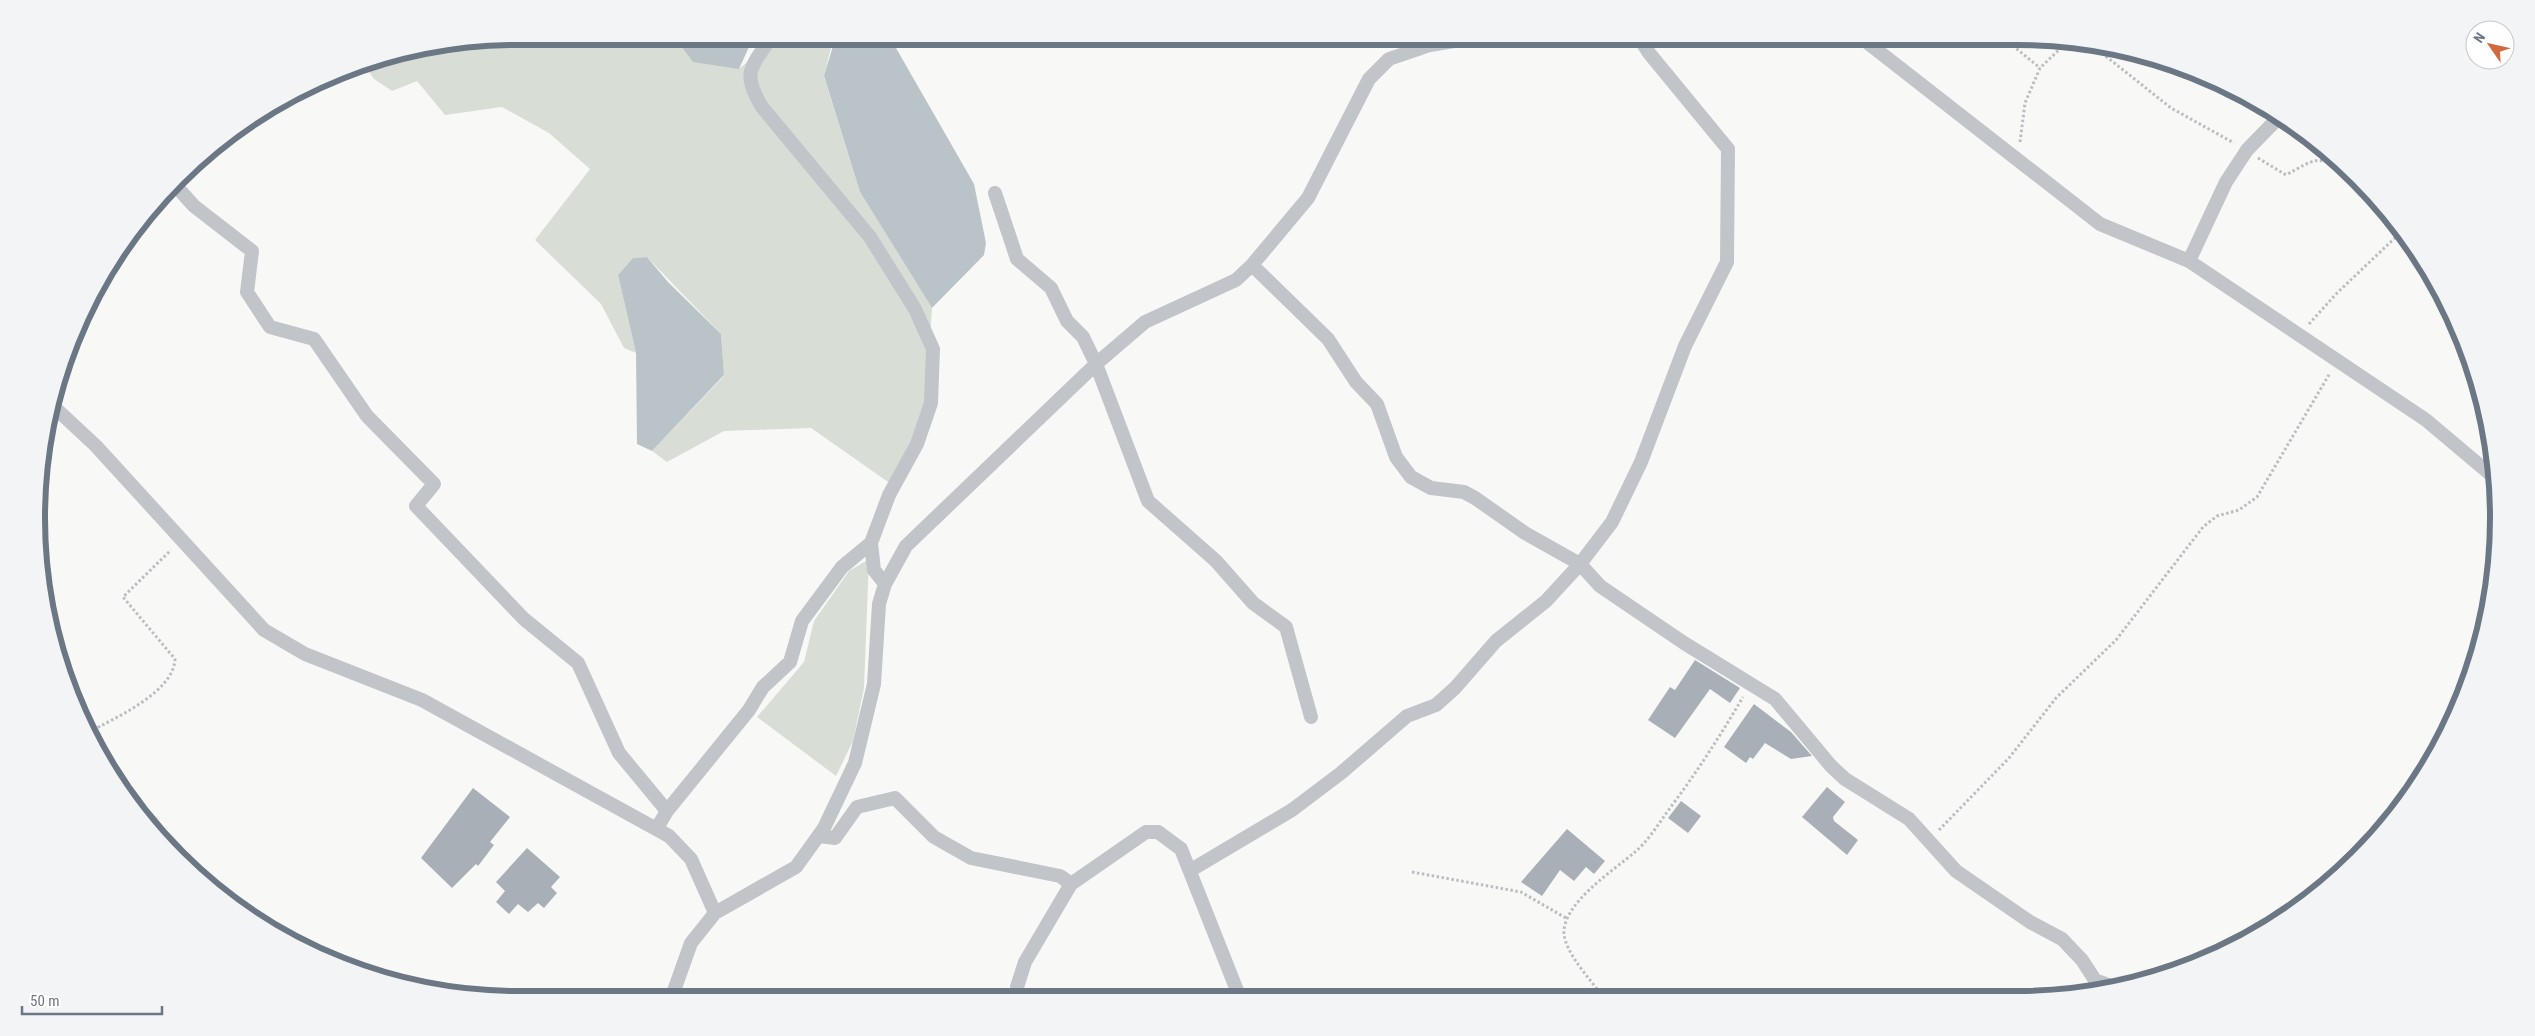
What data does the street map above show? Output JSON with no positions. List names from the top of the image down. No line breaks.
{"scale_bar":"50 m","north":"top left"}
